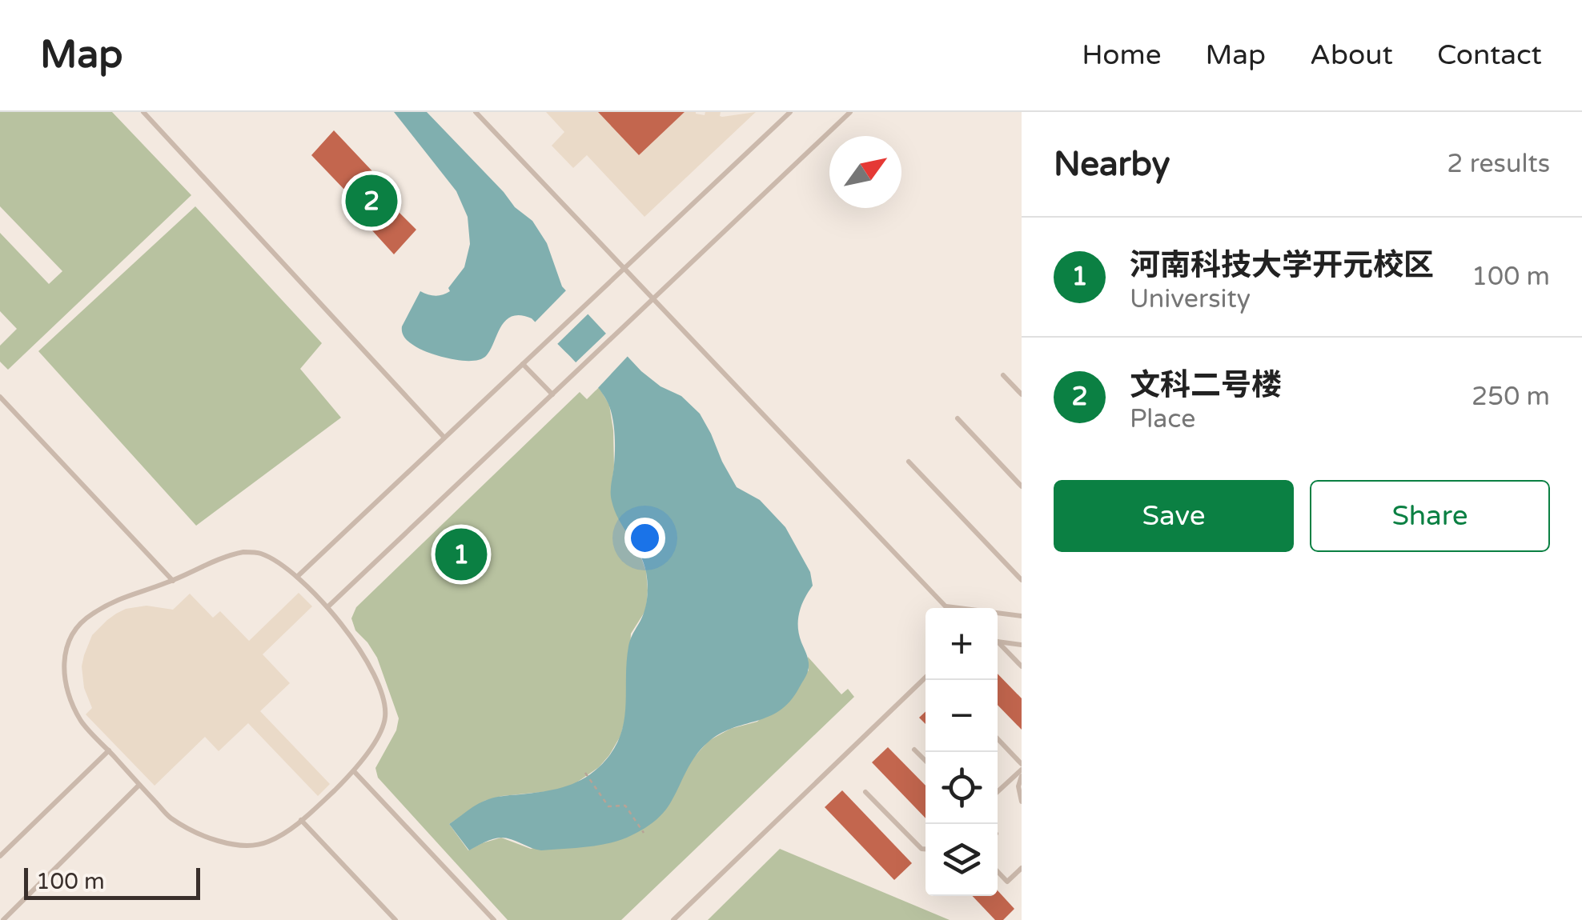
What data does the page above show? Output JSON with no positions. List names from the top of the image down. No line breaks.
{"scale_bar":"100 m","north":"top right","page":{"header":"Map","nav":["Home","Map","About","Contact"],"heading":["Nearby","2 results"],"pins":["2","1"],"list":[{"mark":"1","name":"河南科技大学开元校区","note":"University","value":"100 m"},{"mark":"2","name":"文科二号楼","note":"Place","value":"250 m"}],"buttons":["Save","Share"],"map_buttons":["+","−"],"scale":"100 m"}}
